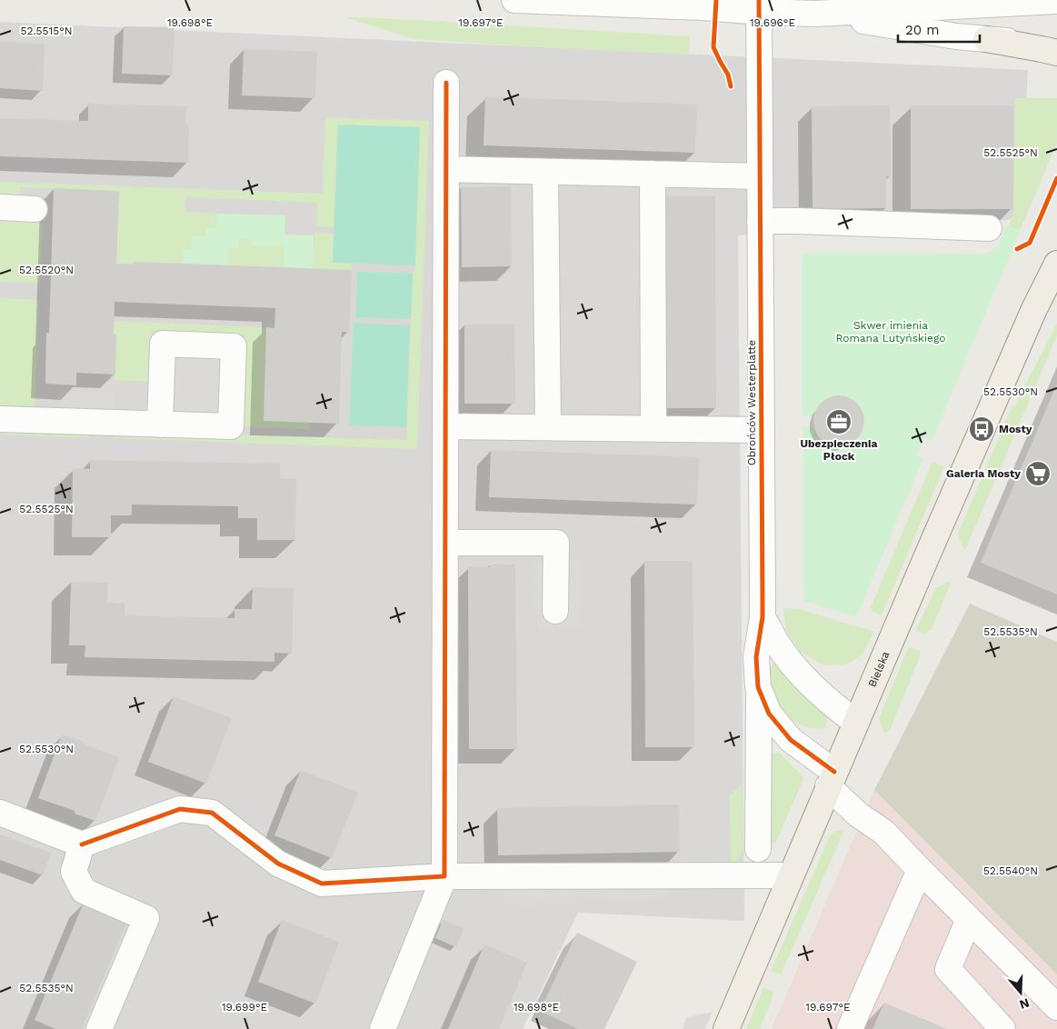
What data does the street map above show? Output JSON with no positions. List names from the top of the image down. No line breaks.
{"streets":{"main road":["Bielska"],"street":["Obrońców Westerplatte"]},"crossings":[["Obrońców Westerplatte","Bielska"]],"parks":["Skwer imienia Romana Lutyńskiego"],"places":{"office":["Ubezpieczenia Płock"],"bus stop":["Mosty"],"supermarket":["Galeria Mosty"]},"scale_bar":"20 m","north":"bottom","coordinates":["19.698°E","19.697°E","19.696°E","52.5515°N","52.5525°N","52.5520°N","52.5530°N","52.5535°N","52.5540°N","19.699°E"]}
